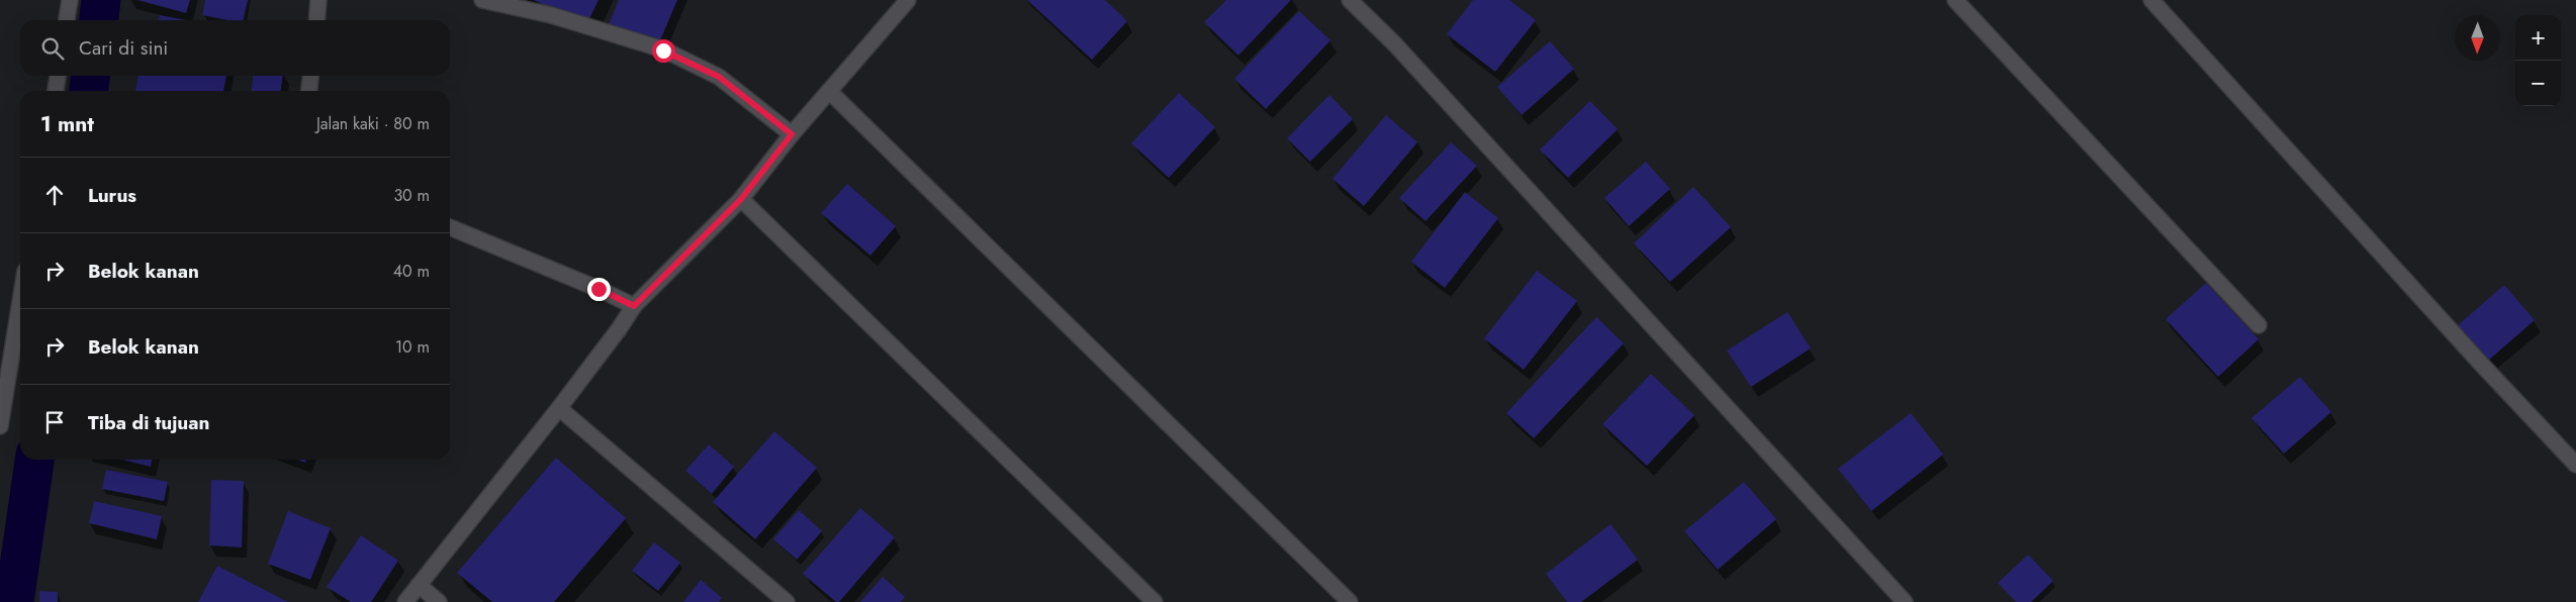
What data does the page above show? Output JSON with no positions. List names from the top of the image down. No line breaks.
{"north":"bottom","page":{"map_buttons":["+","−"],"search":"Cari di sini","heading":["1 mnt","Jalan kaki · 80 m"],"list":[["Lurus","30 m"],["Belok kanan","40 m"],["Belok kanan","10 m"],"Tiba di tujuan"]}}
